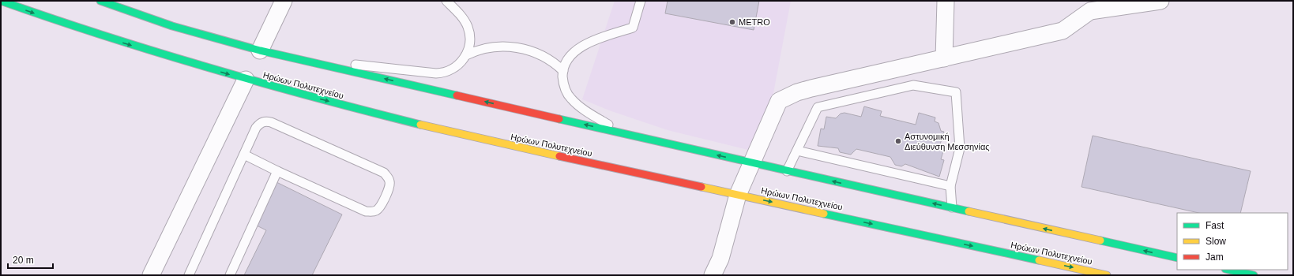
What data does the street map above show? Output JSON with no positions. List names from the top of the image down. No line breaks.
{"streets":{"main road":["Ηρώων Πολυτεχνείου"]},"places":["METRO","Αστυνομική Διεύθυνση Μεσσηνίας"],"legend":["Fast","Slow","Jam"],"scale_bar":"20 m"}
